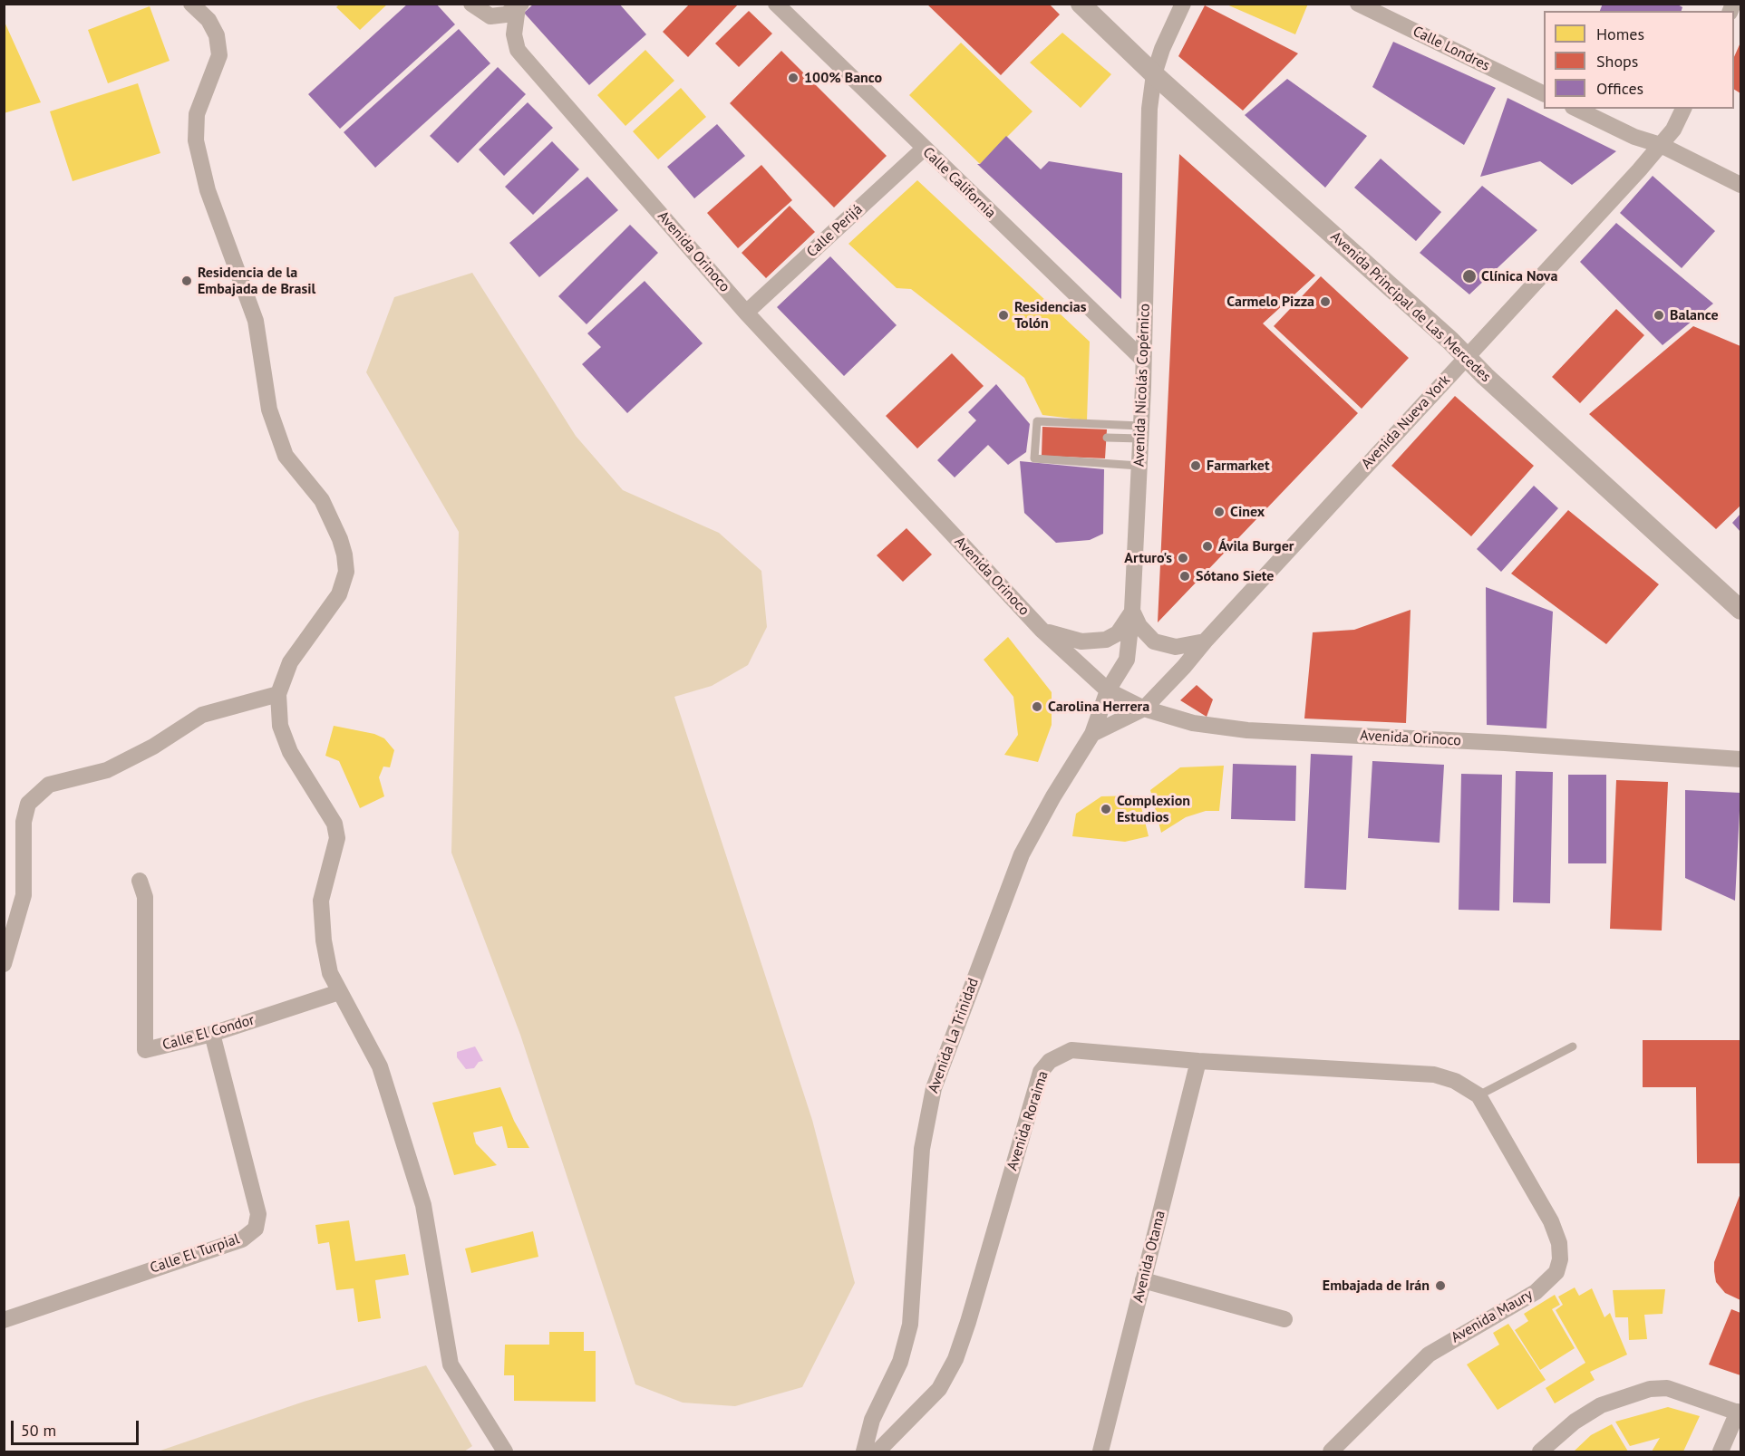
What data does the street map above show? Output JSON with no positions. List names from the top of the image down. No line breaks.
{"streets":{"street":["Calle Londres","Calle California","Calle Perijá","Avenida Orinoco","Avenida Principal de Las Mercedes","Avenida Nicolás Copérnico","Avenida Nueva York","Calle El Condor","Avenida La Trinidad","Avenida Roraima","Calle El Turpial","Avenida Otama","Avenida Maury"]},"crossings":[["Calle California","Calle Perijá"],["Calle California","Avenida Nicolás Copérnico"],["Calle Perijá","Avenida Orinoco"],["Avenida Orinoco","Avenida Nicolás Copérnico"],["Avenida Orinoco","Avenida Nueva York"],["Avenida Orinoco","Avenida La Trinidad"],["Avenida Principal de Las Mercedes","Avenida Nicolás Copérnico"],["Avenida Principal de Las Mercedes","Avenida Nueva York"],["Avenida Nicolás Copérnico","Avenida La Trinidad"],["Calle El Condor","Calle El Turpial"],["Avenida Roraima","Avenida Otama"],["Avenida Roraima","Avenida Maury"]],"places":["100% Banco","Clínica Nova","Residencia de la Embajada de Brasil","Carmelo Pizza","Residencias Tolón","Balance","Farmarket","Cinex","Ávila Burger","Arturo's","Sótano Siete","Carolina Herrera","Complexion Estudios","Embajada de Irán"],"legend":["Homes","Shops","Offices"],"scale_bar":"50 m"}
